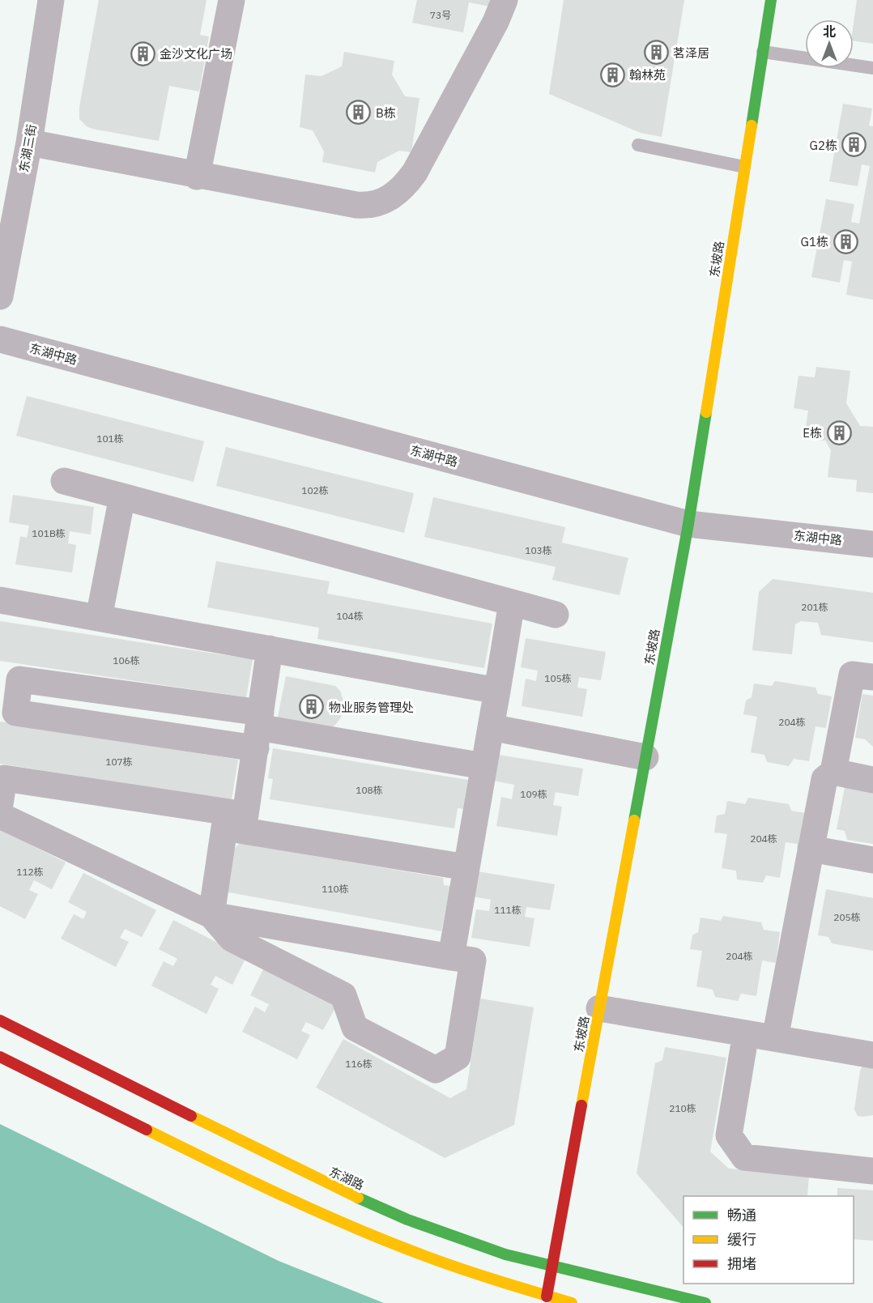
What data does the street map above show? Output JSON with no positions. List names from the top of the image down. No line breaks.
{"streets":{"main road":["东坡路","东湖路"],"street":["东湖三街","东湖中路"]},"crossings":[["东坡路","东湖中路"],["东坡路","东湖路"]],"places":{"building":["茗泽居","金沙文化广场","翰林苑","B栋","G2栋","G1栋","E栋","物业服务管理处"]},"house_numbers":["73号","101栋","102栋","101B栋","103栋","201栋","104栋","106栋","105栋","204栋","107栋","108栋","109栋","204栋","112栋","110栋","111栋","205栋","204栋","116栋","210栋"],"legend":["畅通","缓行","拥堵"],"north":"top"}
